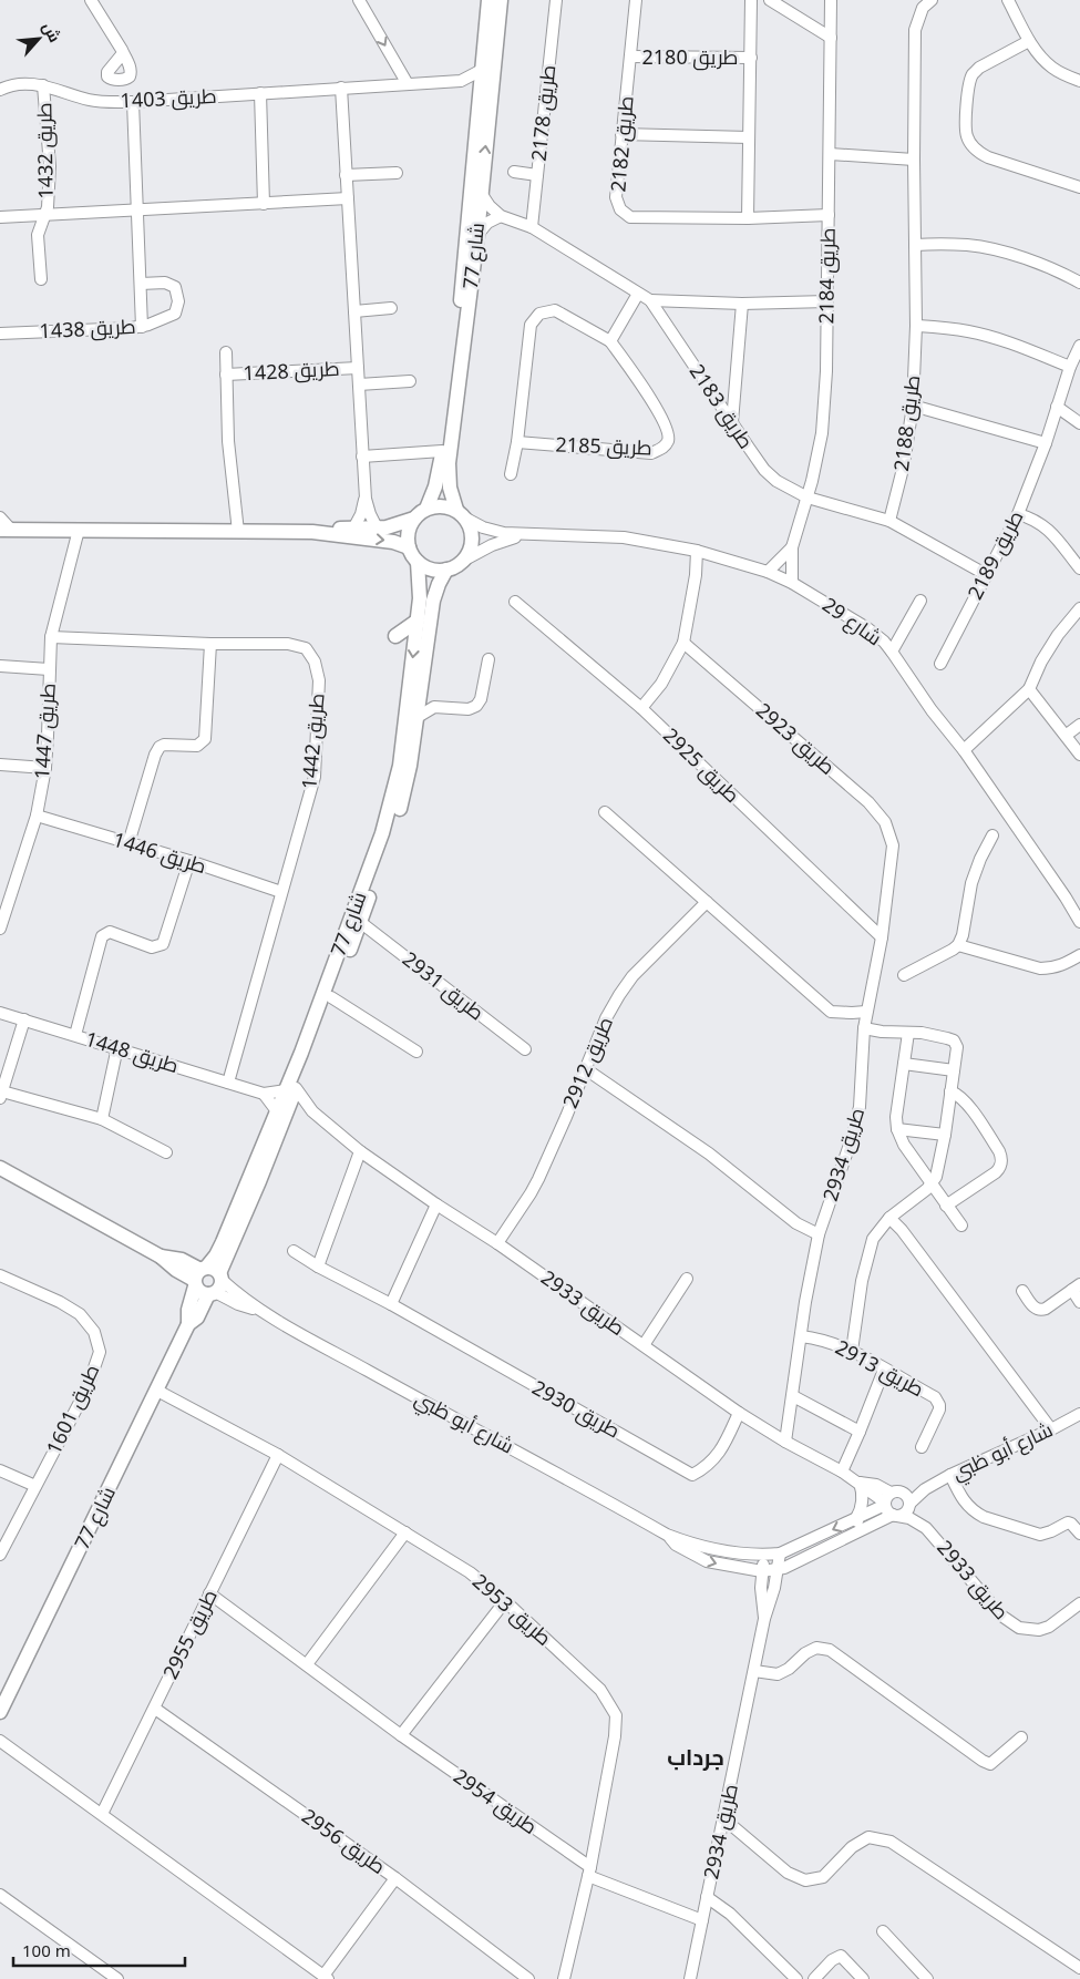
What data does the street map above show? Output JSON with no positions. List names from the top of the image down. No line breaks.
{"streets":{"street":["طريق 2180","طريق 1403","طريق 2178","طريق 2182","طريق 1432","شارع 77","طريق 2184","طريق 1438","طريق 1428","طريق 2183","طريق 2188","طريق 2185","طريق 2189","شارع 29","طريق 1447","طريق 2923","طريق 1442","طريق 2925","طريق 1446","طريق 2931","طريق 1448","طريق 2912","طريق 2934","طريق 2933","طريق 2913","طريق 1601","طريق 2930","شارع أبو ظبي","طريق 2953","طريق 2955","طريق 2954","طريق 2956"]},"crossings":[["طريق 2180","طريق 2182"],["طريق 1403","طريق 1432"],["طريق 1403","شارع 77"],["طريق 2178","طريق 2183"],["طريق 2182","طريق 2184"],["شارع 77","طريق 2183"],["شارع 77","شارع 29"],["شارع 77","طريق 2931"],["شارع 77","طريق 1448"],["شارع 77","طريق 2933"],["شارع 77","شارع أبو ظبي"],["شارع 77","طريق 2953"],["طريق 2184","طريق 2183"],["طريق 2184","شارع 29"],["طريق 1447","طريق 1442"],["طريق 1447","طريق 1446"],["طريق 2923","طريق 2934"],["طريق 1442","طريق 1446"],["طريق 1442","طريق 1448"],["طريق 2925","طريق 2934"],["طريق 1448","طريق 2933"],["طريق 2912","طريق 2933"],["طريق 2934","طريق 2933"],["طريق 2934","طريق 2913"],["طريق 2934","شارع أبو ظبي"],["طريق 2934","طريق 2954"],["طريق 2933","طريق 2930"],["طريق 2933","شارع أبو ظبي"],["طريق 2953","طريق 2955"],["طريق 2953","طريق 2954"],["طريق 2955","طريق 2954"],["طريق 2955","طريق 2956"]],"districts":["جرداب"],"scale_bar":"100 m","north":"top right"}
